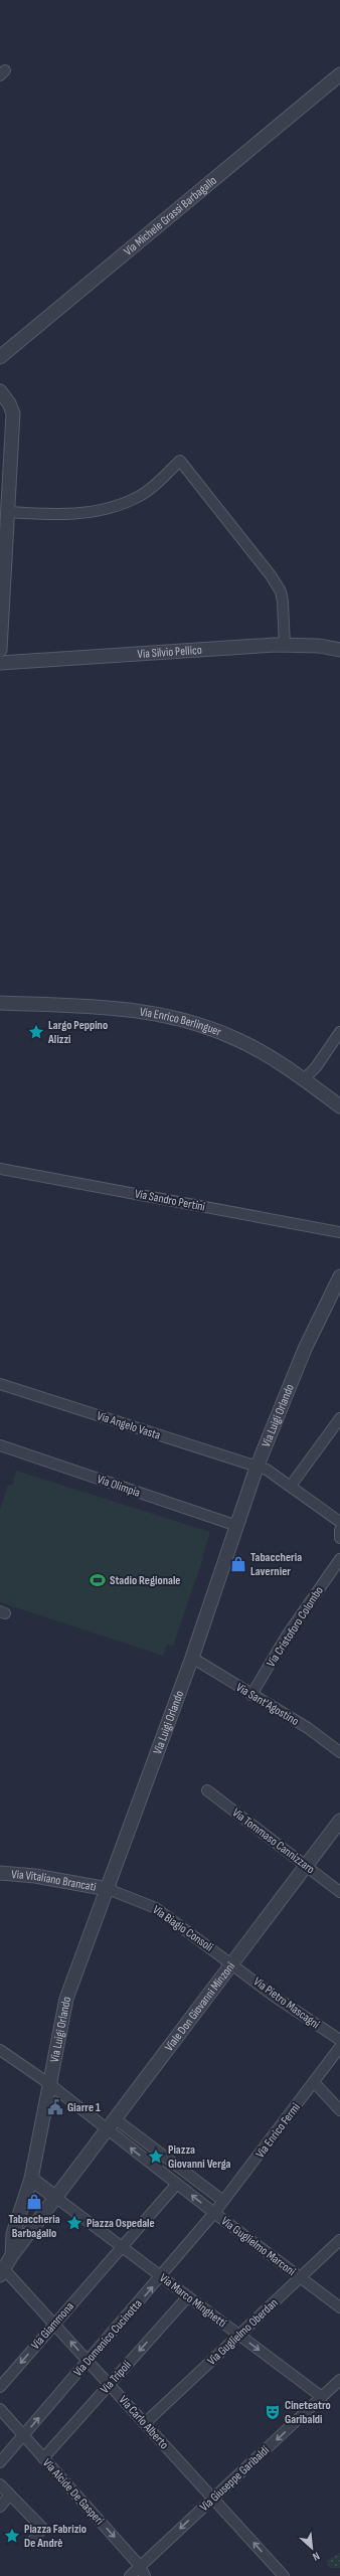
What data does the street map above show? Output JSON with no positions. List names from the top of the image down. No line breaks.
{"streets":{"street":["Via Michele Grassi Barbagallo","Via Silvio Pellico","Via Enrico Berlinguer","Via Sandro Pertini","Via Luigi Orlando","Via Angelo Vasta","Via Olimpia","Via Cristoforo Colombo","Via Sant'Agostino","Via Tommaso Cannizzaro","Via Vitaliano Brancati","Via Biagio Consoli","Via Pietro Mascagni","Viale Don Giovanni Minzoni","Via Enrico Fermi","Via Guglielmo Marconi","Via Marco Minghetti","Via Giammona","Via Guglielmo Oberdan","Via Domenico Cucinotta","Via Tripoli","Via Carlo Alberto","Via Giuseppe Garibaldi","Via Alcide De Gasperi"]},"crossings":[["Via Luigi Orlando","Via Angelo Vasta"],["Via Luigi Orlando","Via Olimpia"],["Via Luigi Orlando","Via Sant'Agostino"],["Via Luigi Orlando","Via Vitaliano Brancati"],["Via Luigi Orlando","Via Biagio Consoli"],["Via Luigi Orlando","Viale Don Giovanni Minzoni"],["Via Cristoforo Colombo","Via Sant'Agostino"],["Via Tommaso Cannizzaro","Viale Don Giovanni Minzoni"],["Via Vitaliano Brancati","Via Biagio Consoli"],["Via Biagio Consoli","Via Pietro Mascagni"],["Via Biagio Consoli","Viale Don Giovanni Minzoni"],["Via Pietro Mascagni","Viale Don Giovanni Minzoni"],["Viale Don Giovanni Minzoni","Via Guglielmo Marconi"],["Viale Don Giovanni Minzoni","Via Marco Minghetti"],["Viale Don Giovanni Minzoni","Via Carlo Alberto"],["Via Enrico Fermi","Via Guglielmo Marconi"],["Via Enrico Fermi","Via Domenico Cucinotta"],["Via Guglielmo Marconi","Via Guglielmo Oberdan"],["Via Guglielmo Marconi","Via Domenico Cucinotta"],["Via Marco Minghetti","Via Giammona"],["Via Marco Minghetti","Via Guglielmo Oberdan"],["Via Marco Minghetti","Via Domenico Cucinotta"],["Via Marco Minghetti","Via Tripoli"],["Via Marco Minghetti","Via Giuseppe Garibaldi"],["Via Giammona","Via Carlo Alberto"],["Via Guglielmo Oberdan","Via Carlo Alberto"],["Via Domenico Cucinotta","Via Carlo Alberto"],["Via Domenico Cucinotta","Via Alcide De Gasperi"],["Via Tripoli","Via Carlo Alberto"],["Via Tripoli","Via Alcide De Gasperi"],["Via Carlo Alberto","Via Giuseppe Garibaldi"],["Via Giuseppe Garibaldi","Via Alcide De Gasperi"]],"one_way":["Via Giammona","Via Domenico Cucinotta","Via Tripoli","Via Carlo Alberto","Via Giuseppe Garibaldi","Via Alcide De Gasperi"],"places":{"place":["Largo Peppino Alizzi","Piazza Giovanni Verga","Piazza Ospedale","Piazza Fabrizio De Andrè"],"shop":["Tabaccheria Lavernier","Tabaccheria Barbagallo"],"sports":["Stadio Regionale"],"public building":["Giarre 1"],"theatre":["Cineteatro Garibaldi"]},"north":"bottom right"}
